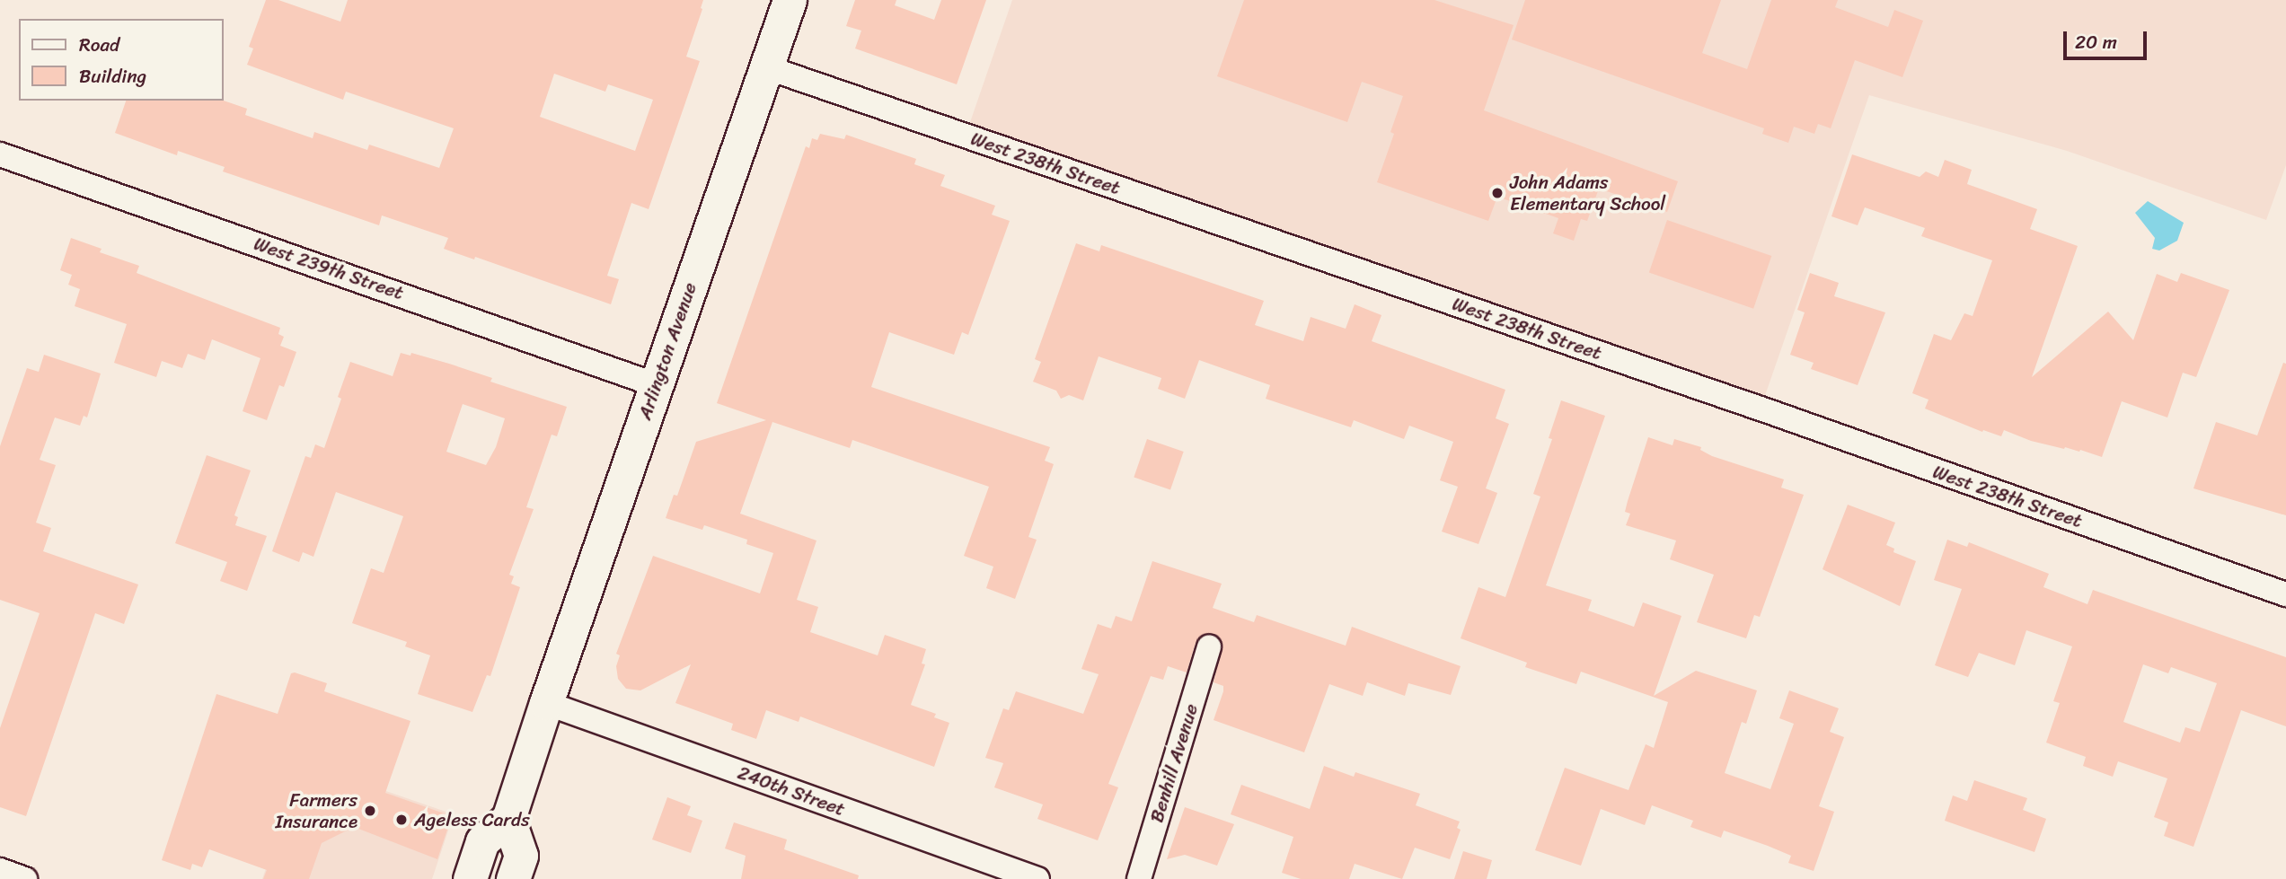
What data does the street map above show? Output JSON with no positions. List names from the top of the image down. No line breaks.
{"streets":{"main road":["Arlington Avenue"],"street":["West 238th Street","West 239th Street","Benhill Avenue","240th Street"]},"crossings":[["West 238th Street","Arlington Avenue"],["West 239th Street","Arlington Avenue"],["Arlington Avenue","240th Street"]],"places":["John Adams Elementary School","Farmers Insurance","Ageless Cards"],"legend":["Road","Building"],"scale_bar":"20 m"}
